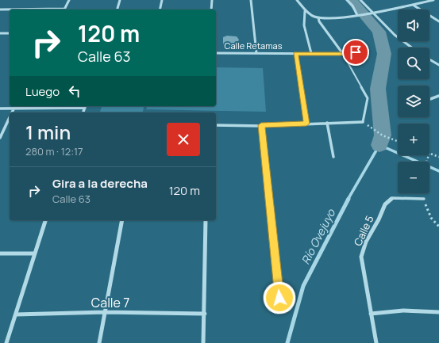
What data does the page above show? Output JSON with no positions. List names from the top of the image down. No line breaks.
{"streets":{"street":["Calle Retamas","Calle 5","Calle 7"]},"water":["Río Ovejuyo"],"page":{"map_buttons":["+","−"],"turn":["120 m","Calle 63"],"then":"Luego","heading":["1 min","280 m · 12:17"],"list":[{"name":"Gira a la derecha","note":"Calle 63","value":"120 m"}]}}
